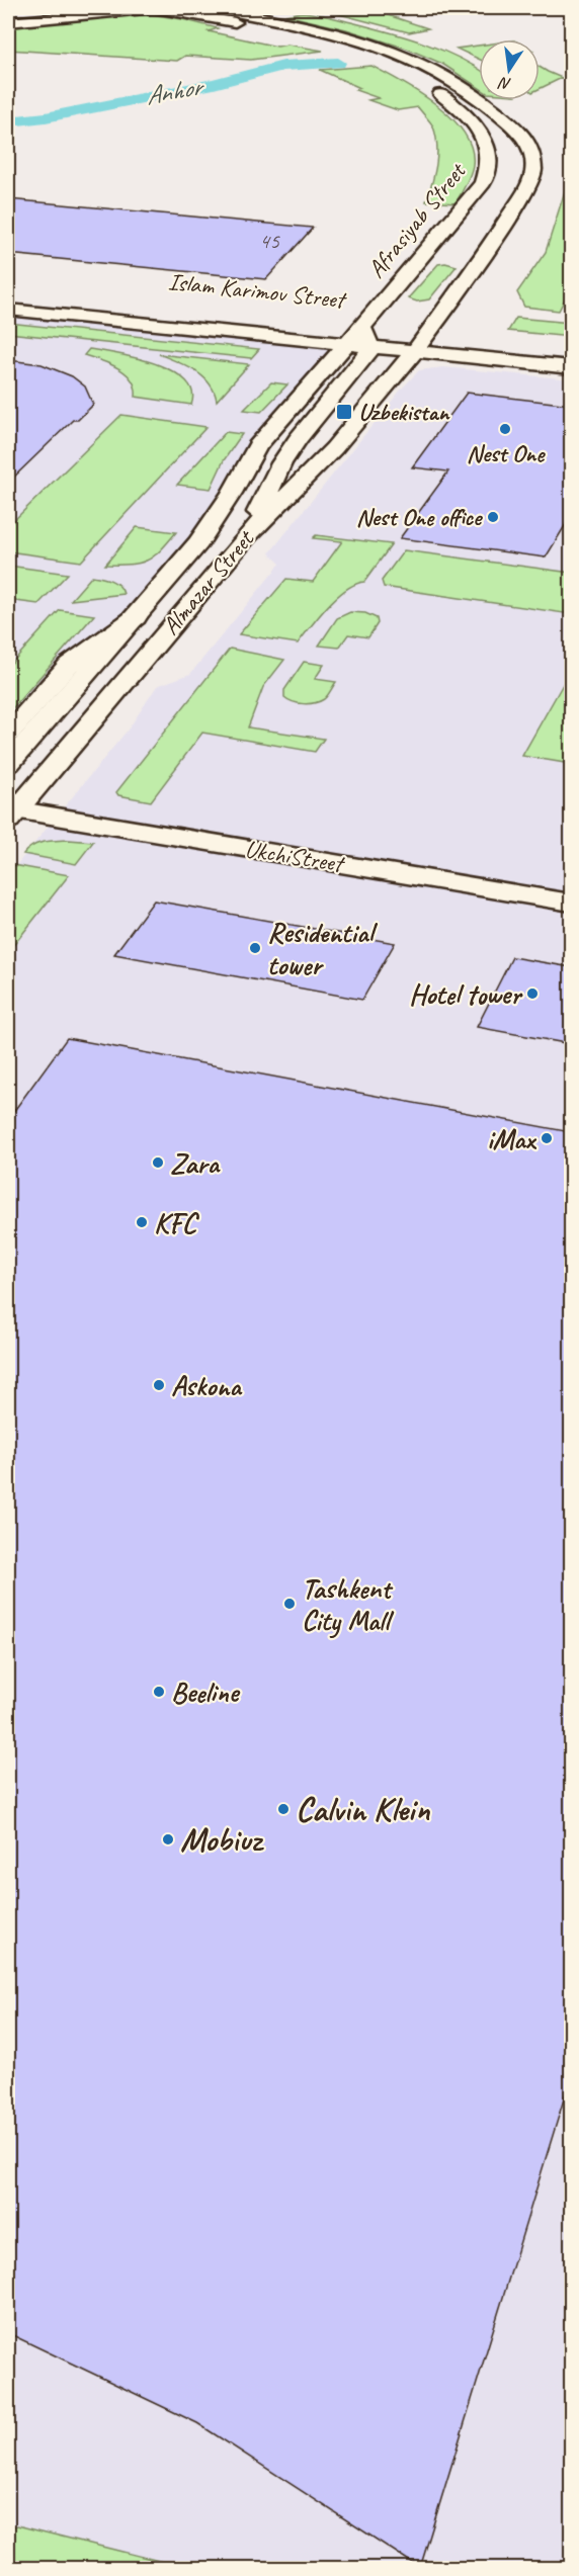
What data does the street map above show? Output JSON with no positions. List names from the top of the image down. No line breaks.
{"streets":{"main road":["Afrasiyab Street","Islam Karimov Street","Almazar Street","UkchiStreet"]},"crossings":[["Afrasiyab Street","Islam Karimov Street"],["Islam Karimov Street","Almazar Street"],["Almazar Street","UkchiStreet"]],"water":["Anhor"],"places":{"transit":["Uzbekistan"],"other":["Nest One","Nest One office","Residential tower","Hotel tower","iMax","Zara","KFC","Askona","Tashkent City Mall","Beeline","Calvin Klein","Mobiuz"]},"house_numbers":["45"],"north":"bottom"}
